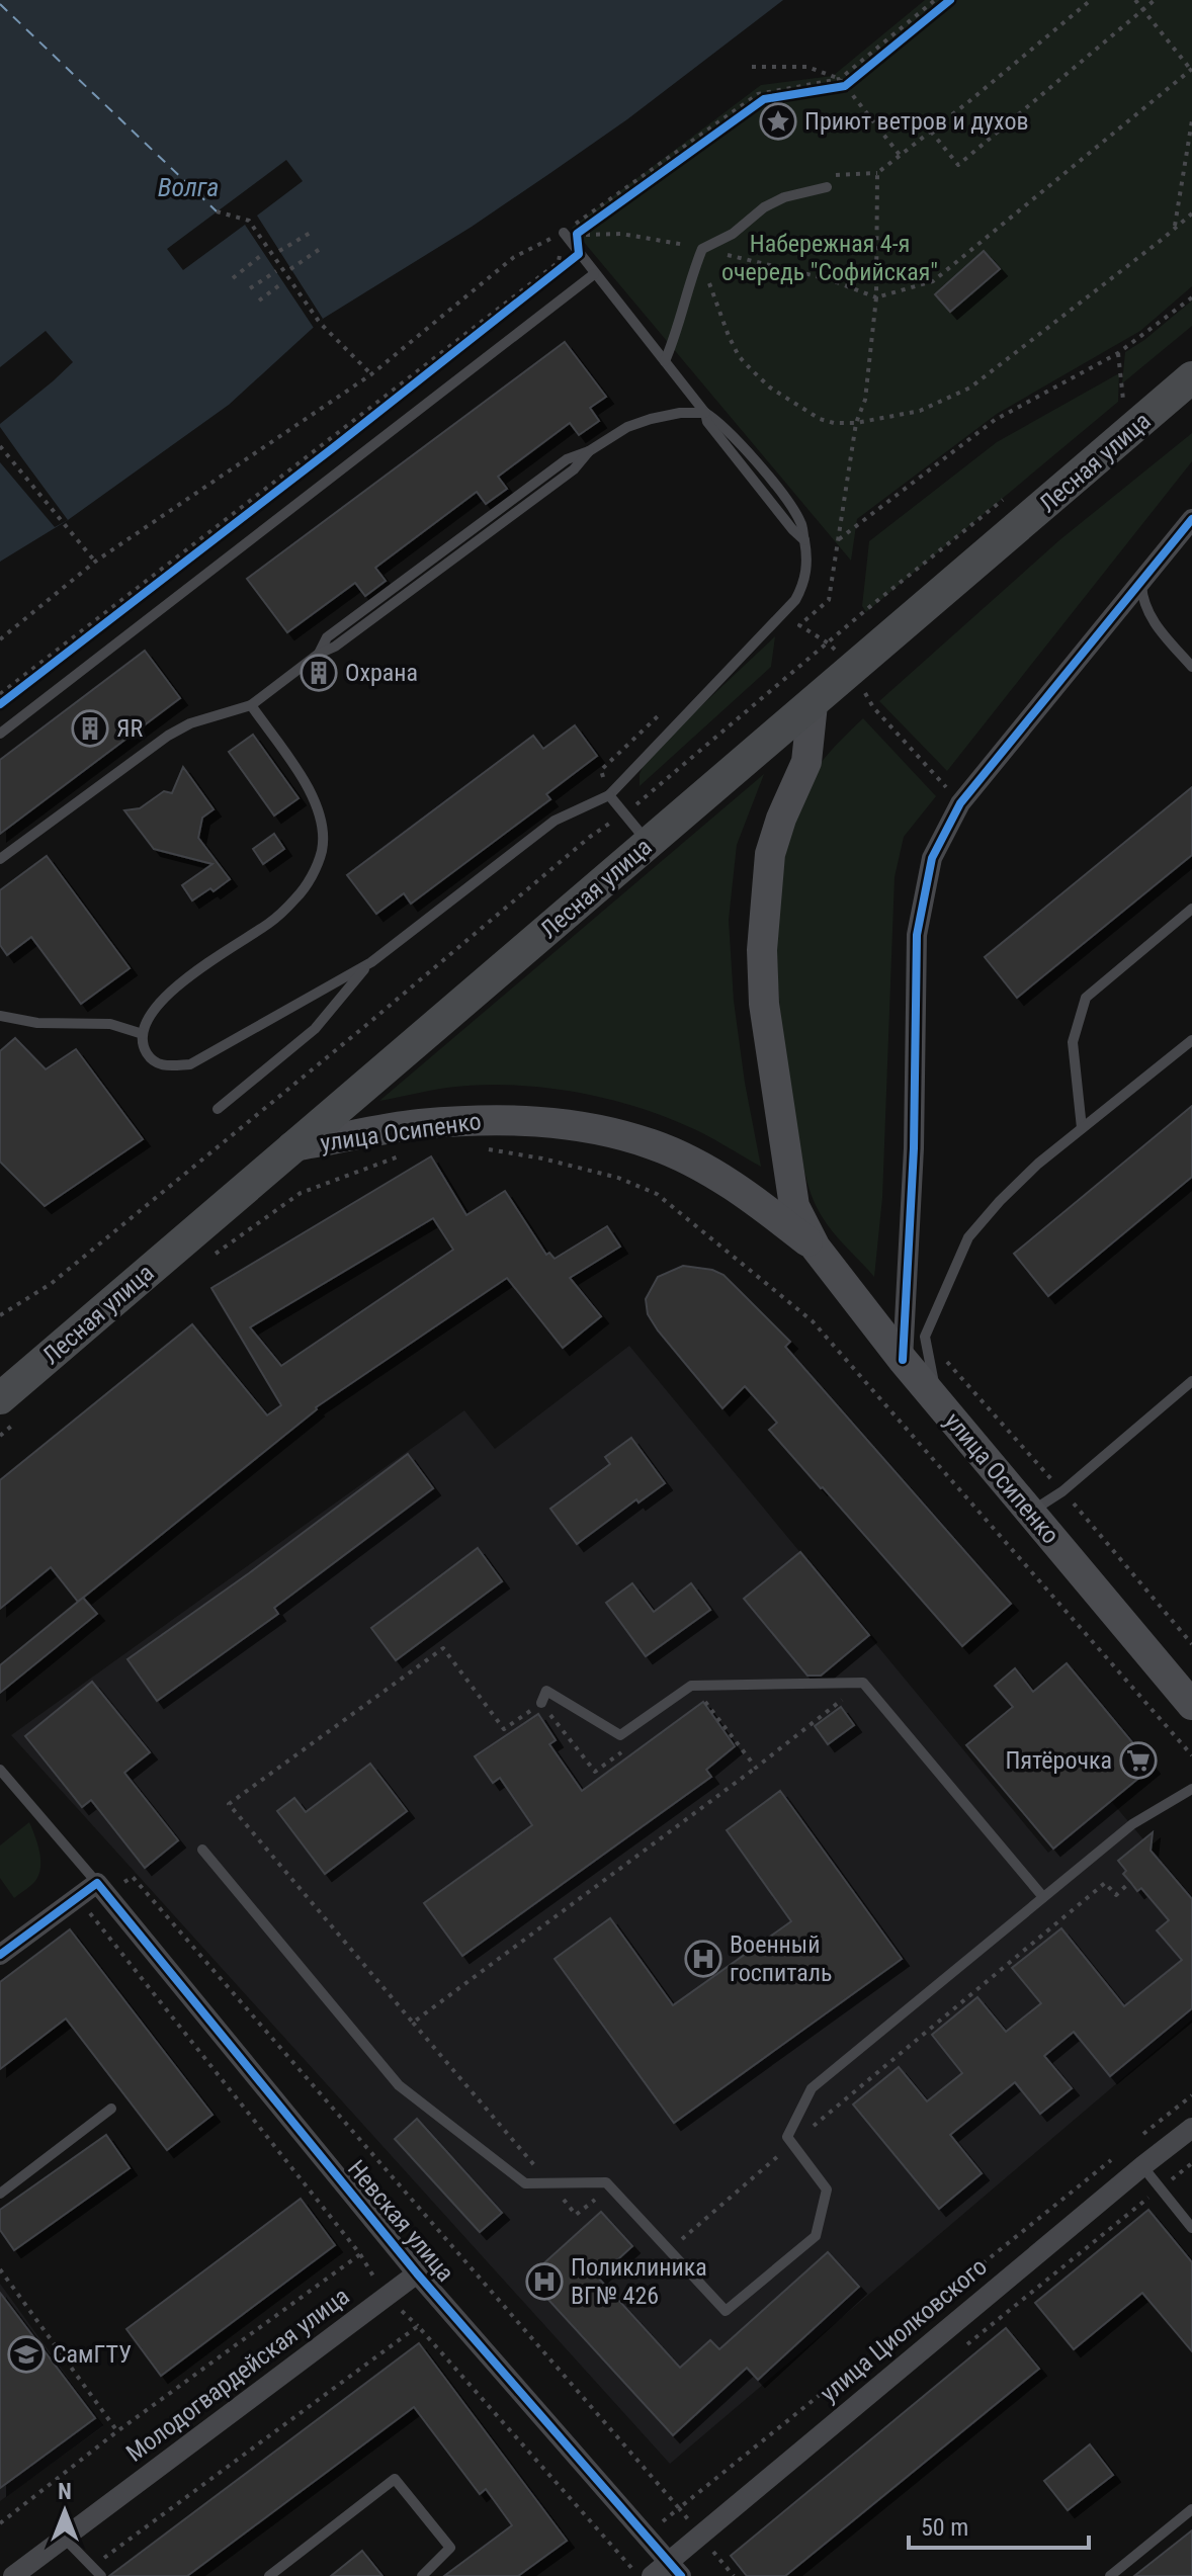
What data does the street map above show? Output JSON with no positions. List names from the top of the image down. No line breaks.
{"streets":{"main road":["Лесная улица","улица Осипенко"],"street":["Невская улица","улица Циолковского","Молодогвардейская улица"]},"crossings":[["Лесная улица","улица Осипенко"],["Невская улица","улица Циолковского"],["Невская улица","Молодогвардейская улица"]],"water":["Волга"],"parks":["Набережная 4-я очередь \"Софийская\""],"places":{"place":["Приют ветров и духов"],"building":["Охрана","ЯR"],"supermarket":["Пятёрочка"],"hospital":["Военный госпиталь","Поликлиника ВГ№ 426"],"school or university":["СамГТУ"]},"scale_bar":"50 m","north":"top"}
